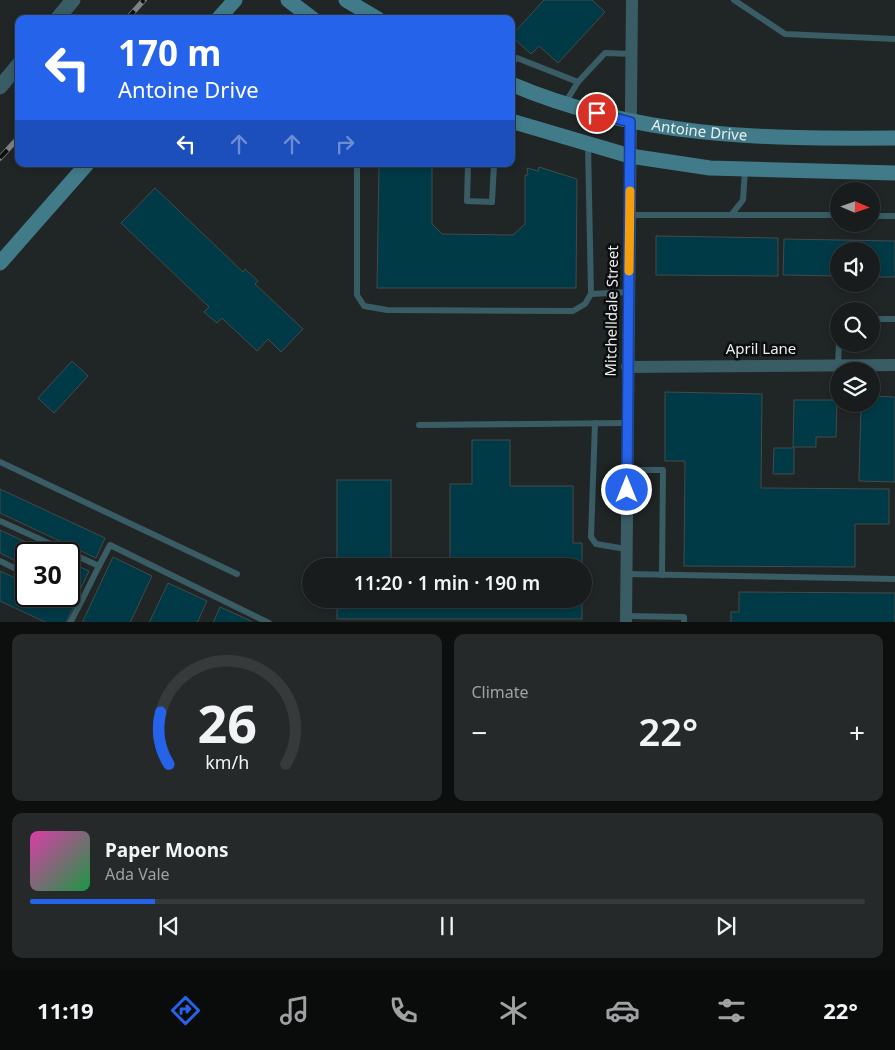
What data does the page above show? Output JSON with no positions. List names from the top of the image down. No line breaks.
{"streets":{"main road":["Antoine Drive"],"street":["Mitchelldale Street","April Lane"]},"crossings":[["Antoine Drive","Mitchelldale Street"],["Mitchelldale Street","April Lane"]],"north":"right","page":{"turn":["170 m","Antoine Drive"],"limit":"30","trip":"11:20 · 1 min · 190 m","tile":"Climate","heat":["−","22°","+"],"song":["Paper Moons","Ada Vale"],"tabs":["11:19","22°"],"gauge":["26","km/h"]}}
